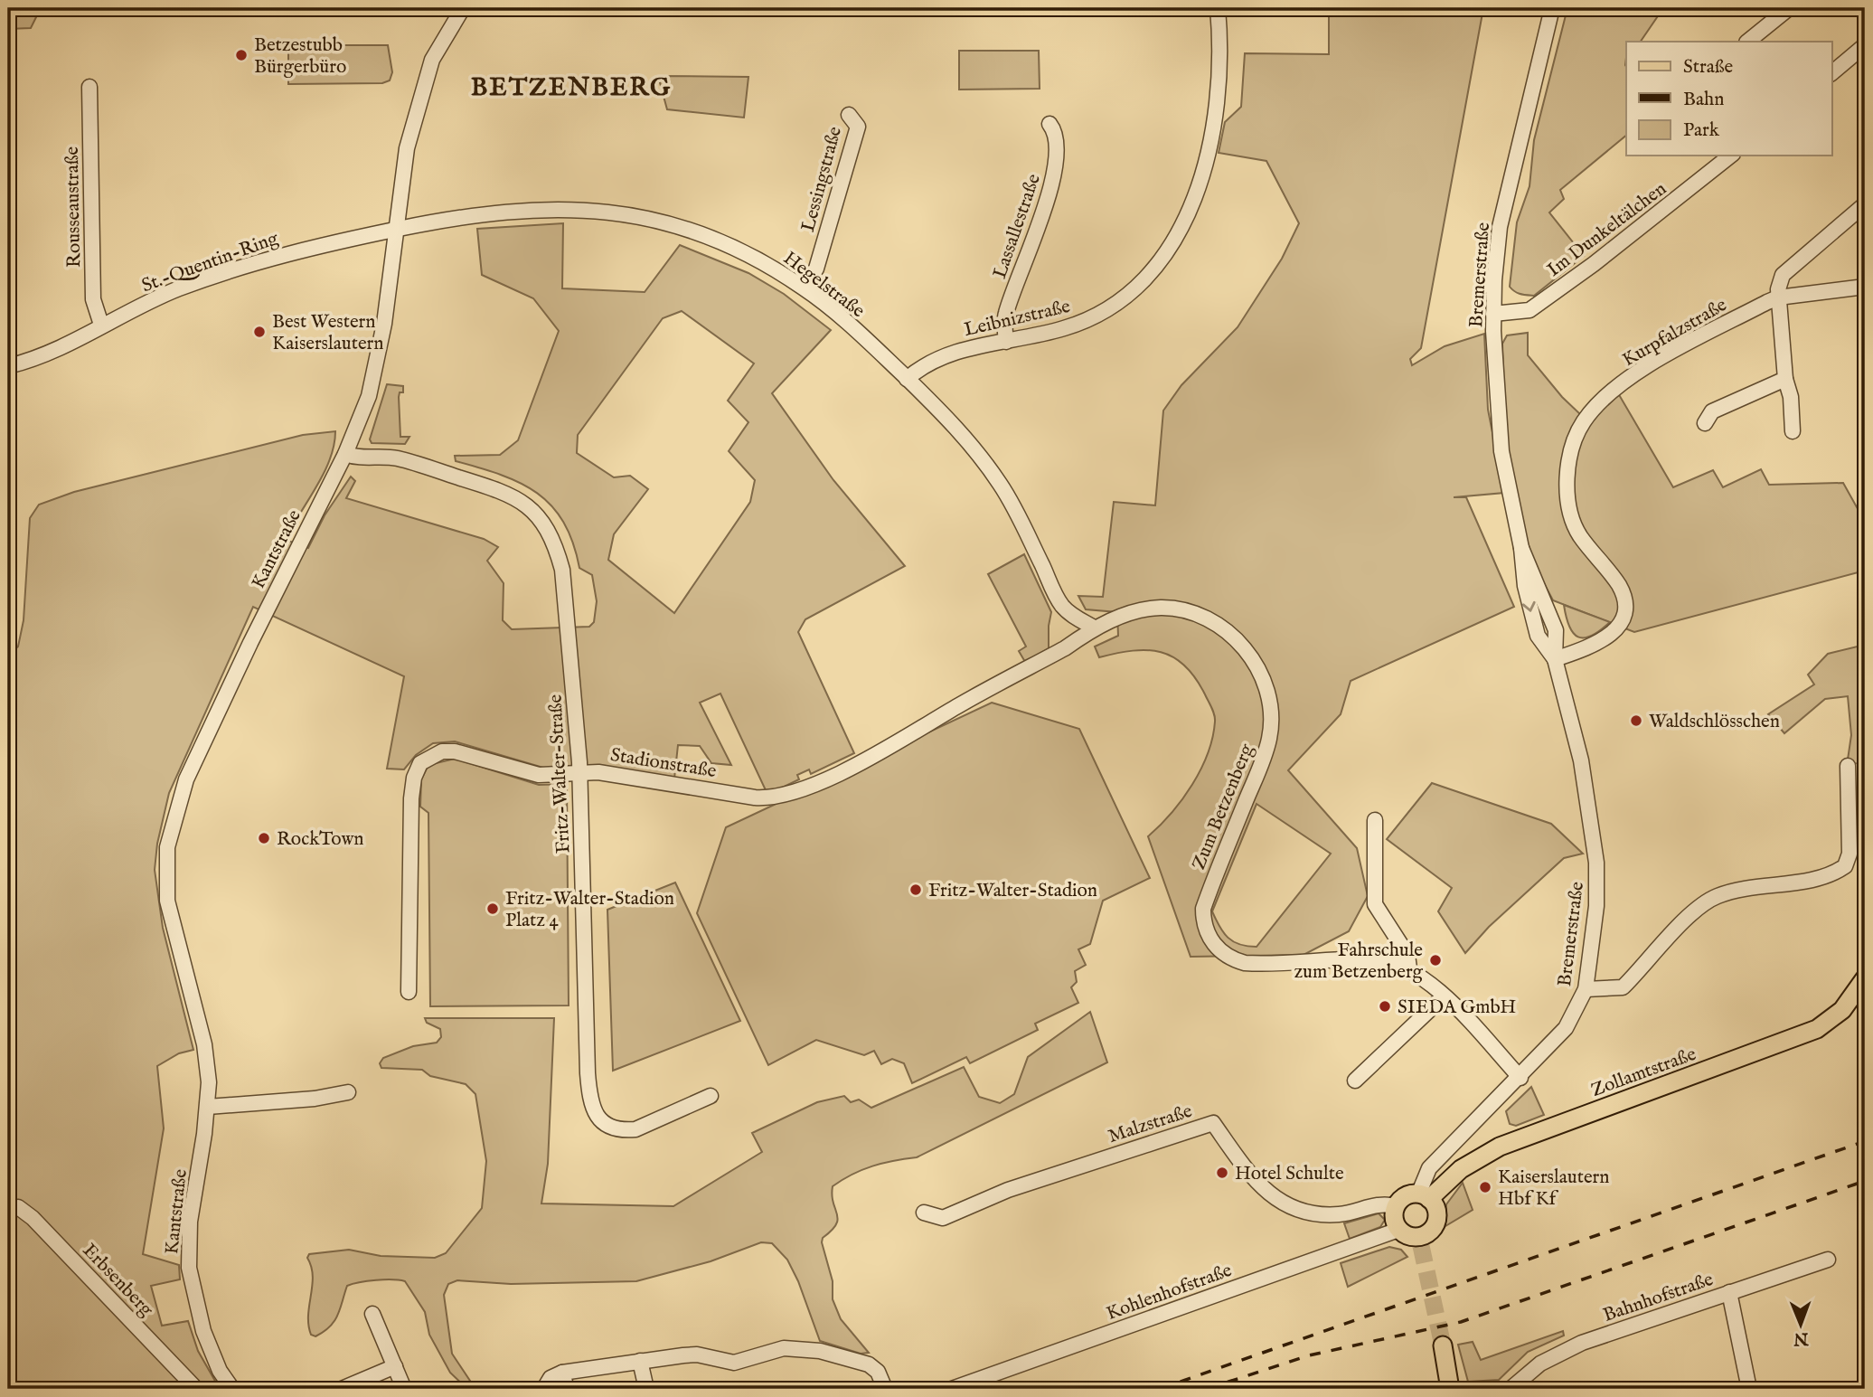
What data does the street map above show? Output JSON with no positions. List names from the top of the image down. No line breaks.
{"streets":{"main road":["Zollamtstraße"],"street":["Lessingstraße","Rousseaustraße","Lassallestraße","Im Dunkeltälchen","St.-Quentin-Ring","Bremerstraße","Hegelstraße","Leibnizstraße","Kurpfalzstraße","Kantstraße","Stadionstraße","Fritz-Walter-Straße","Zum Betzenberg","Malzstraße","Erbsenberg","Kohlenhofstraße","Bahnhofstraße"]},"crossings":[["Lessingstraße","Hegelstraße"],["Rousseaustraße","St.-Quentin-Ring"],["Lassallestraße","Leibnizstraße"],["Im Dunkeltälchen","Bremerstraße"],["St.-Quentin-Ring","Hegelstraße"],["St.-Quentin-Ring","Kantstraße"],["Bremerstraße","Kurpfalzstraße"],["Bremerstraße","Zum Betzenberg"],["Bremerstraße","Zollamtstraße"],["Bremerstraße","Malzstraße"],["Bremerstraße","Kohlenhofstraße"],["Hegelstraße","Leibnizstraße"],["Hegelstraße","Kantstraße"],["Hegelstraße","Stadionstraße"],["Hegelstraße","Zum Betzenberg"],["Kantstraße","Fritz-Walter-Straße"],["Stadionstraße","Fritz-Walter-Straße"],["Stadionstraße","Zum Betzenberg"],["Zollamtstraße","Malzstraße"],["Zollamtstraße","Kohlenhofstraße"],["Malzstraße","Kohlenhofstraße"]],"districts":["BETZENBERG"],"places":["Betzestubb Bürgerbüro","Best Western Kaiserslautern","Waldschlösschen","RockTown","Fritz-Walter-Stadion","Fritz-Walter-Stadion Platz 4","Fahrschule zum Betzenberg","SIEDA GmbH","Hotel Schulte","Kaiserslautern Hbf Kf"],"legend":["Straße","Bahn","Park"],"north":"bottom"}
